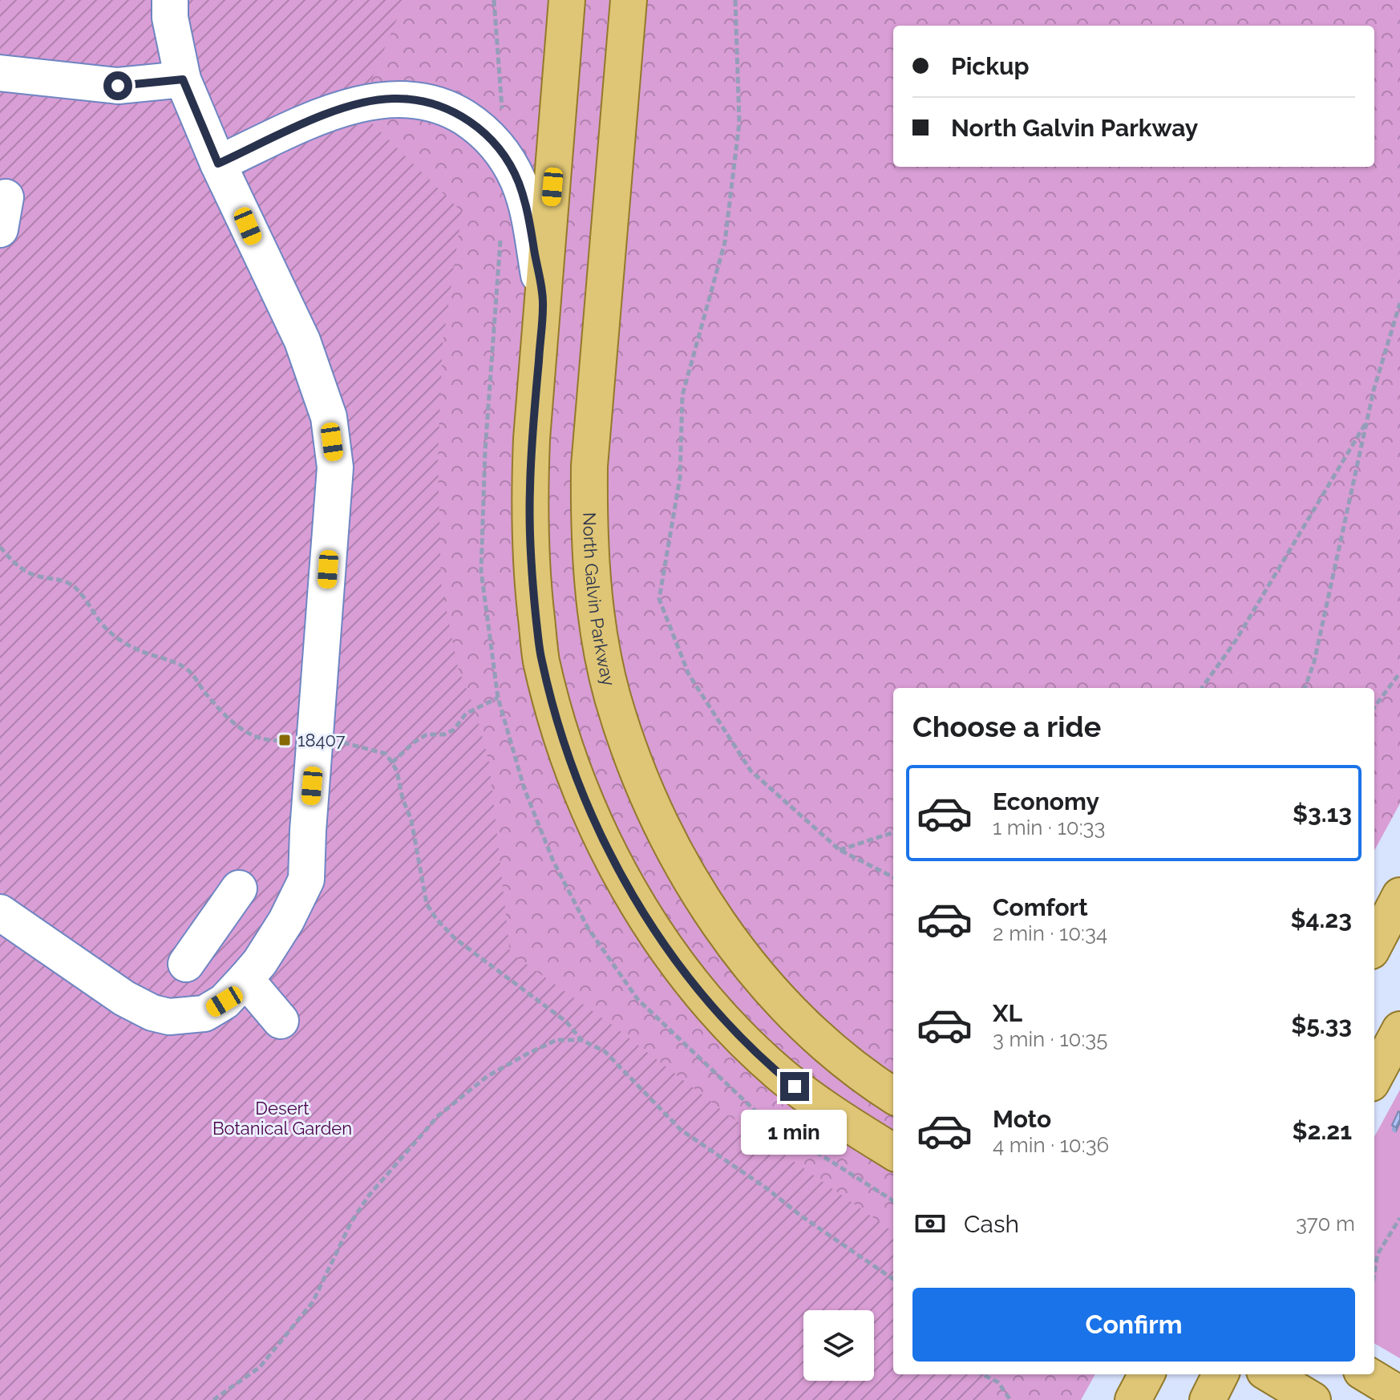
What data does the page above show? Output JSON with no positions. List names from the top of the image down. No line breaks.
{"streets":{"main road":["North Galvin Parkway"]},"parks":["Desert Botanical Garden"],"places":{"transit":["18407"]},"page":{"banner":["Pickup","North Galvin Parkway"],"heading":"Choose a ride","list":[{"name":"Economy","note":"1 min · 10:33","value":"$3.13"},{"name":"Comfort","note":"2 min · 10:34","value":"$4.23"},{"name":"XL","note":"3 min · 10:35","value":"$5.33"},{"name":"Moto","note":"4 min · 10:36","value":"$2.21"}],"bubble":"1 min","pay":["Cash","370 m"],"buttons":"Confirm"}}
